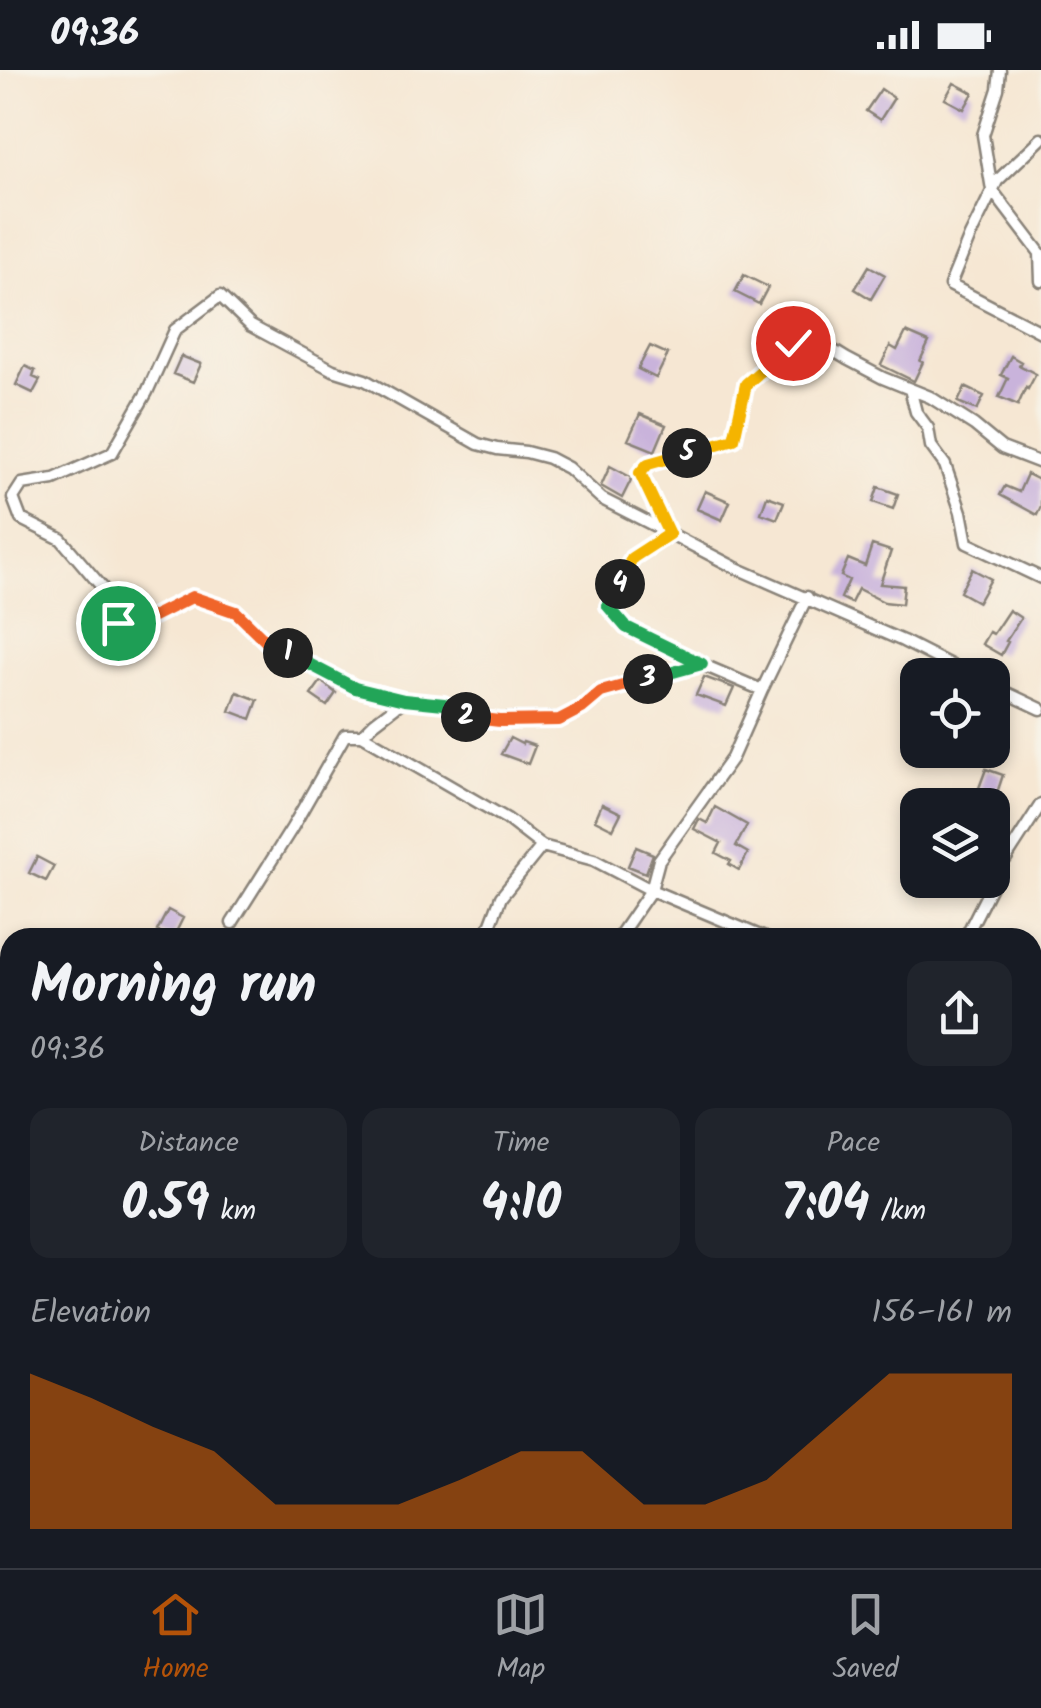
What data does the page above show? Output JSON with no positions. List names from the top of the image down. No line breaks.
{"page":{"status":"09:36","pins":["5","4","1","3","2"],"heading":["Morning run","09:36"],"stats":[["Distance","0.59 km"],["Time","4:10"],["Pace","7:04 /km"]],"chart":["Elevation","156–161 m"],"tabs":["Home","Map","Saved"]}}
